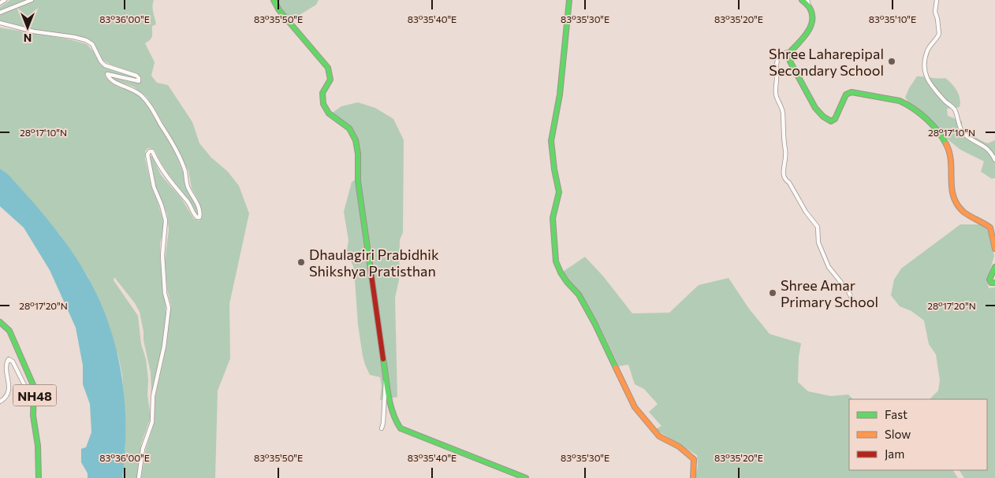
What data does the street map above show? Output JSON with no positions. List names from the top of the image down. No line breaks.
{"streets":{"main road":["NH48"]},"places":["Shree Laharepipal Secondary School","Dhaulagiri Prabidhik Shikshya Pratisthan","Shree Amar Primary School"],"legend":["Fast","Slow","Jam"],"north":"bottom","coordinates":["83°36'00\"E","83°35'50\"E","83°35'40\"E","83°35'30\"E","83°35'20\"E","83°35'10\"E","28°17'10\"N","28°17'20\"N"]}
